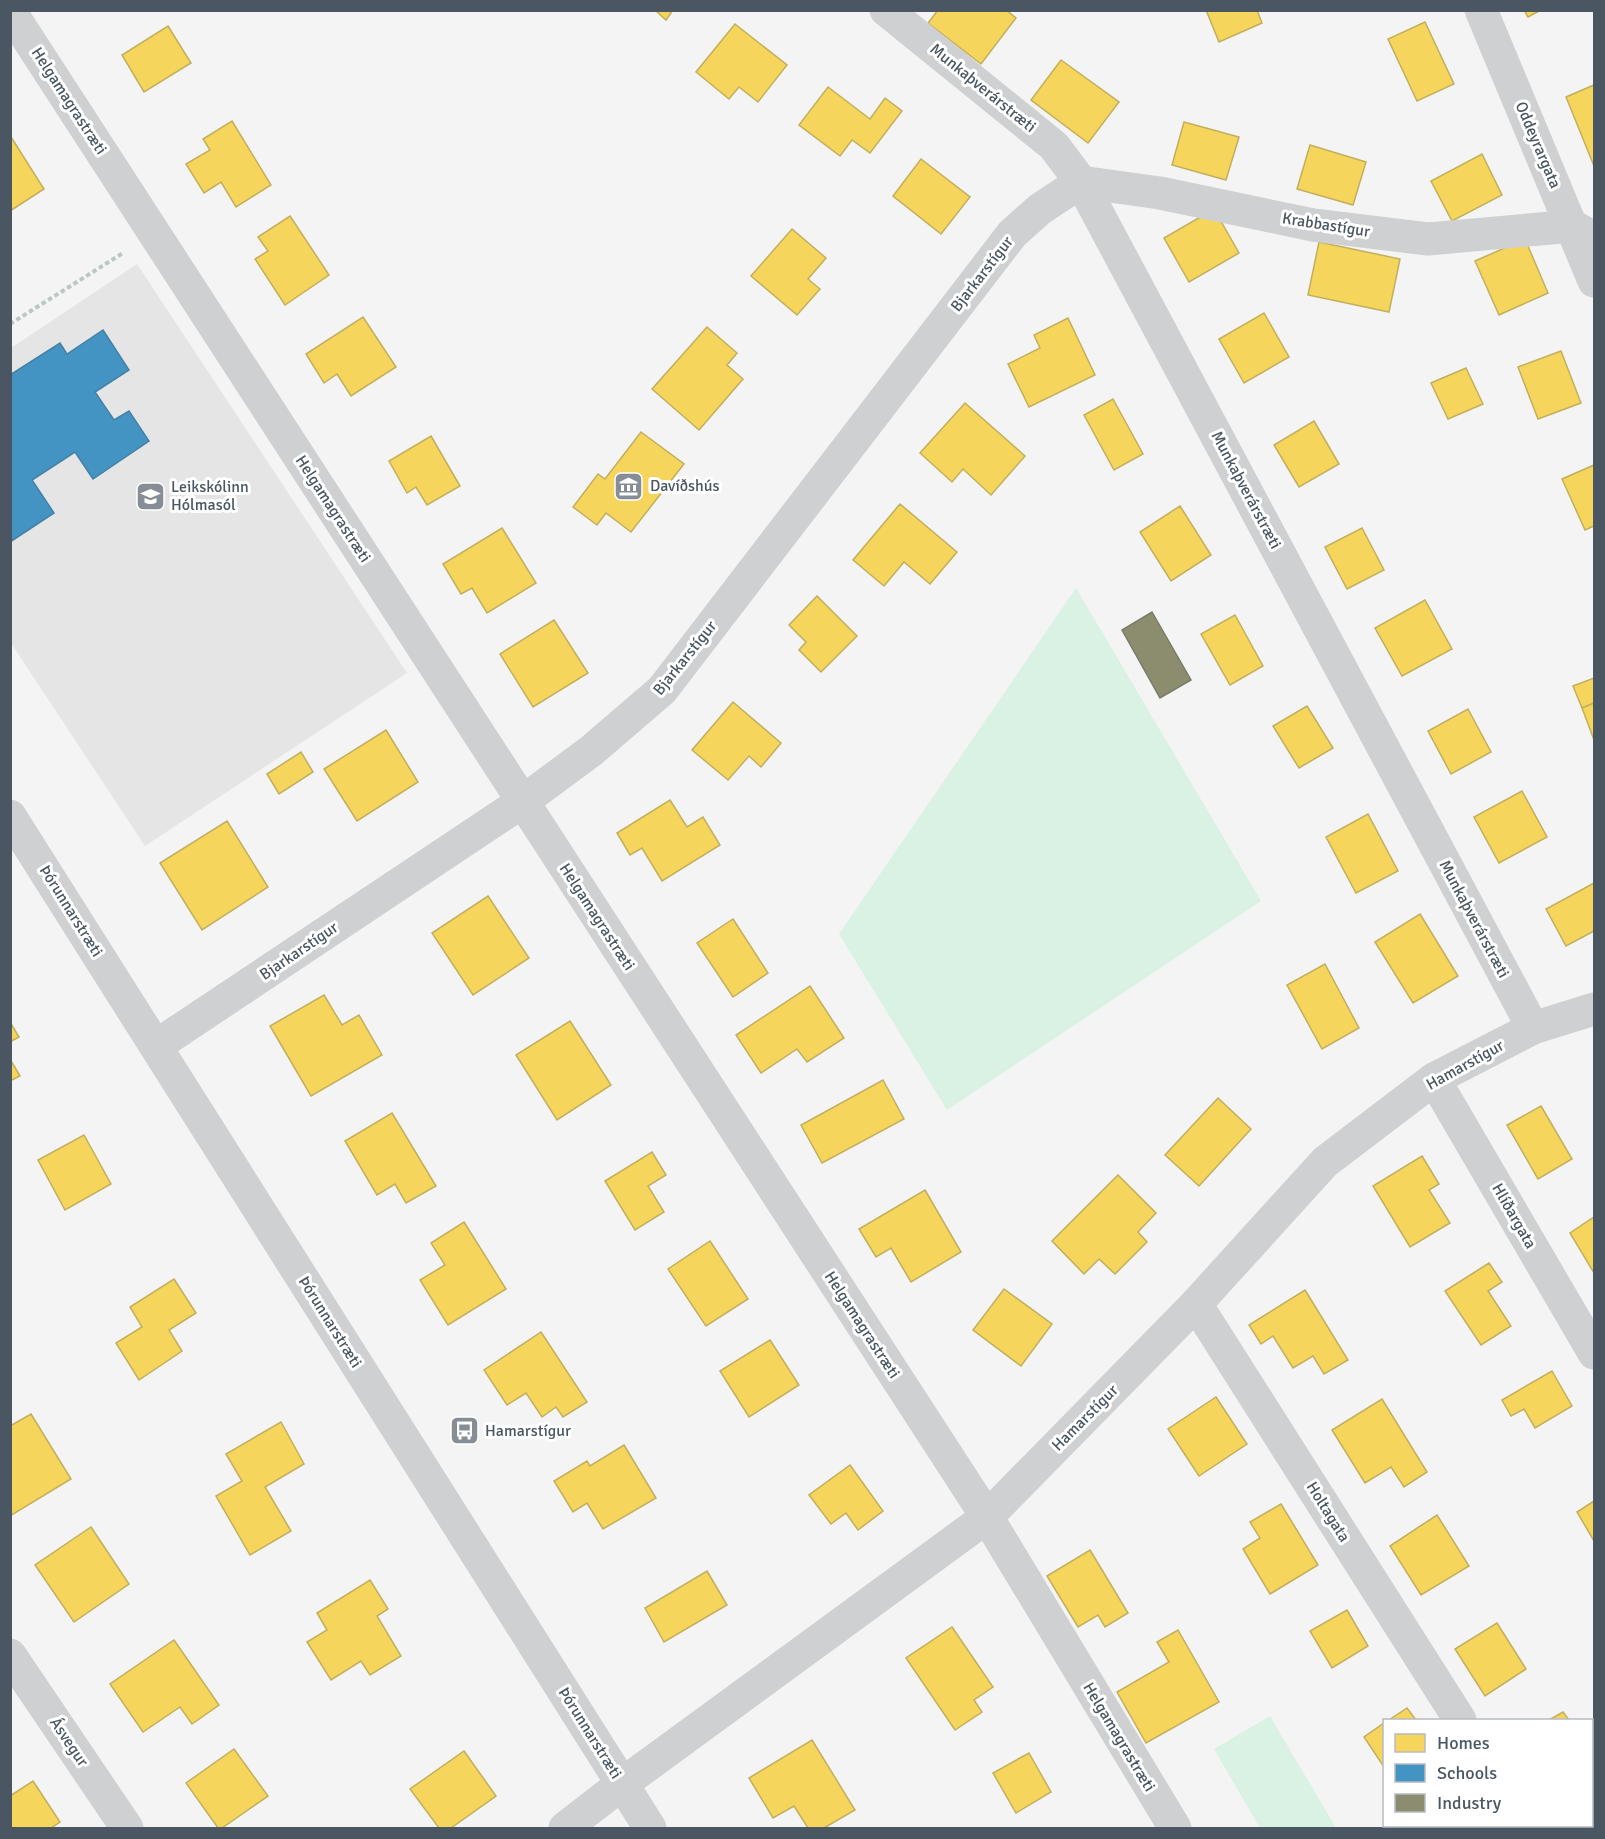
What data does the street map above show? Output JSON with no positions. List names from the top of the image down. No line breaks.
{"streets":{"street":["Munkaþverárstræti","Helgamagrastræti","Oddeyrargata","Krabbastígur","Bjarkarstígur","Þórunnarstræti","Hamarstígur","Hlíðargata","Holtagata","Ásvegur"]},"crossings":[["Munkaþverárstræti","Krabbastígur"],["Munkaþverárstræti","Bjarkarstígur"],["Munkaþverárstræti","Hamarstígur"],["Helgamagrastræti","Bjarkarstígur"],["Helgamagrastræti","Hamarstígur"],["Oddeyrargata","Krabbastígur"],["Krabbastígur","Bjarkarstígur"],["Bjarkarstígur","Þórunnarstræti"],["Þórunnarstræti","Hamarstígur"],["Hamarstígur","Hlíðargata"],["Hamarstígur","Holtagata"]],"places":{"museum":["Davíðshús"],"school or university":["Leikskólinn Hólmasól"],"bus stop":["Hamarstígur"]},"legend":["Homes","Schools","Industry"]}
